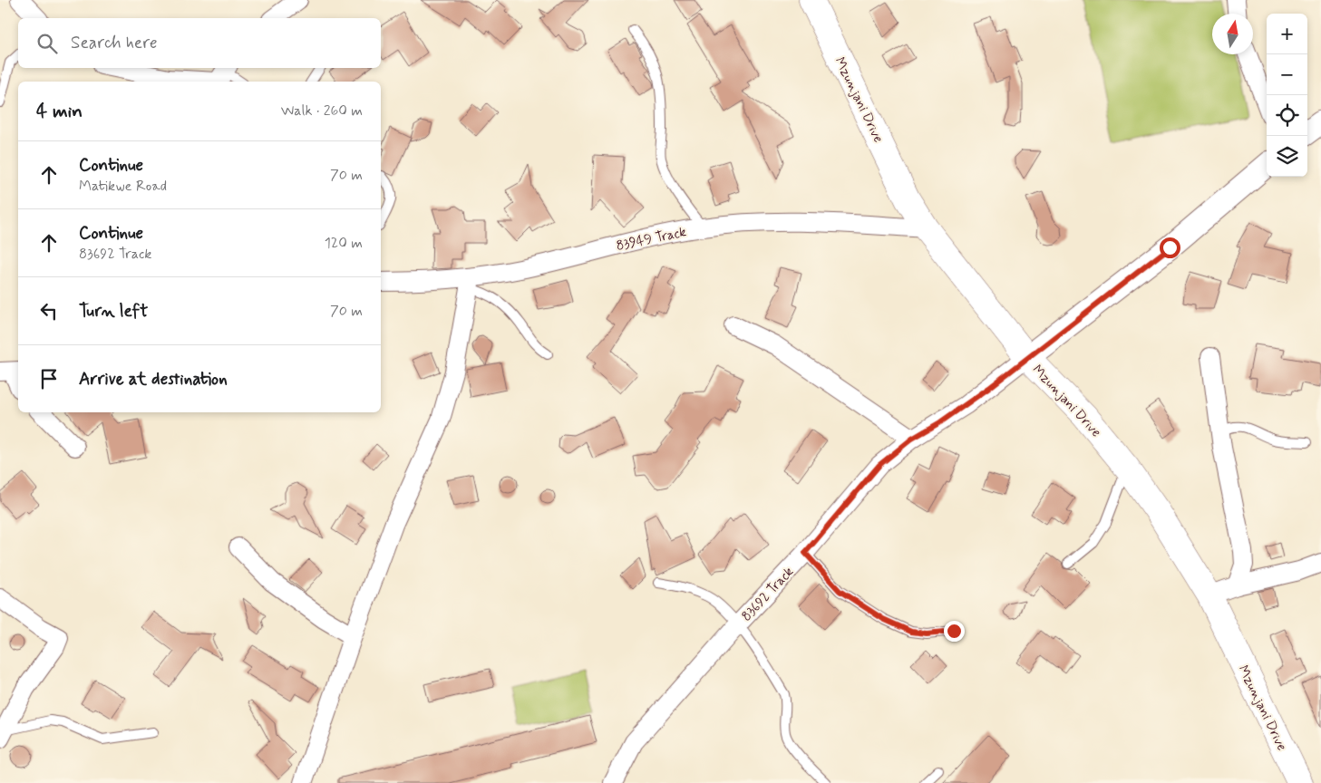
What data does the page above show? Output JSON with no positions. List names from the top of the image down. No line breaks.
{"streets":{"main road":["Mzunjani Drive"],"street":["83949 Track","83692 Track"]},"crossings":[["Mzunjani Drive","83949 Track"],["Mzunjani Drive","83692 Track"]],"north":"top","page":{"map_buttons":["+","−"],"search":"Search here","heading":["4 min","Walk · 260 m"],"list":[["Continue","Matikwe Road","70 m"],["Continue","83692 Track","120 m"],["Turn left","70 m"],"Arrive at destination"]}}
